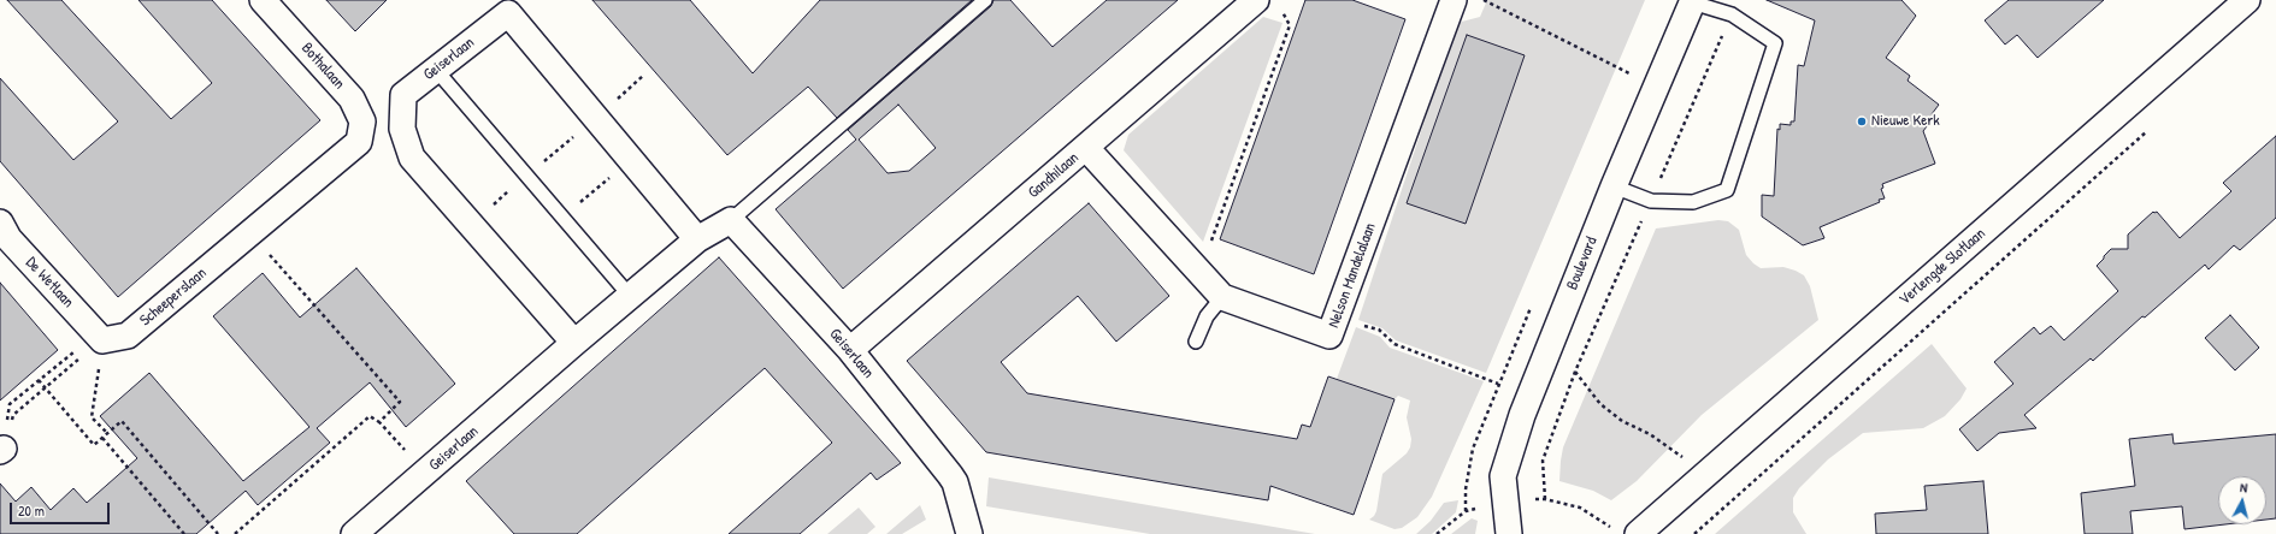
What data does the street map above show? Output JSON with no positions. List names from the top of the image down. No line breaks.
{"streets":{"street":["Geiserlaan","Bothalaan","Gandhilaan","Boulevard","Verlengde Slotlaan","Nelson Mandelalaan","De Wetlaan","Scheeperslaan"]},"crossings":[["Geiserlaan","Gandhilaan"],["Bothalaan","Scheeperslaan"],["Gandhilaan","Nelson Mandelalaan"],["De Wetlaan","Scheeperslaan"]],"places":["Nieuwe Kerk"],"scale_bar":"20 m","north":"top"}
